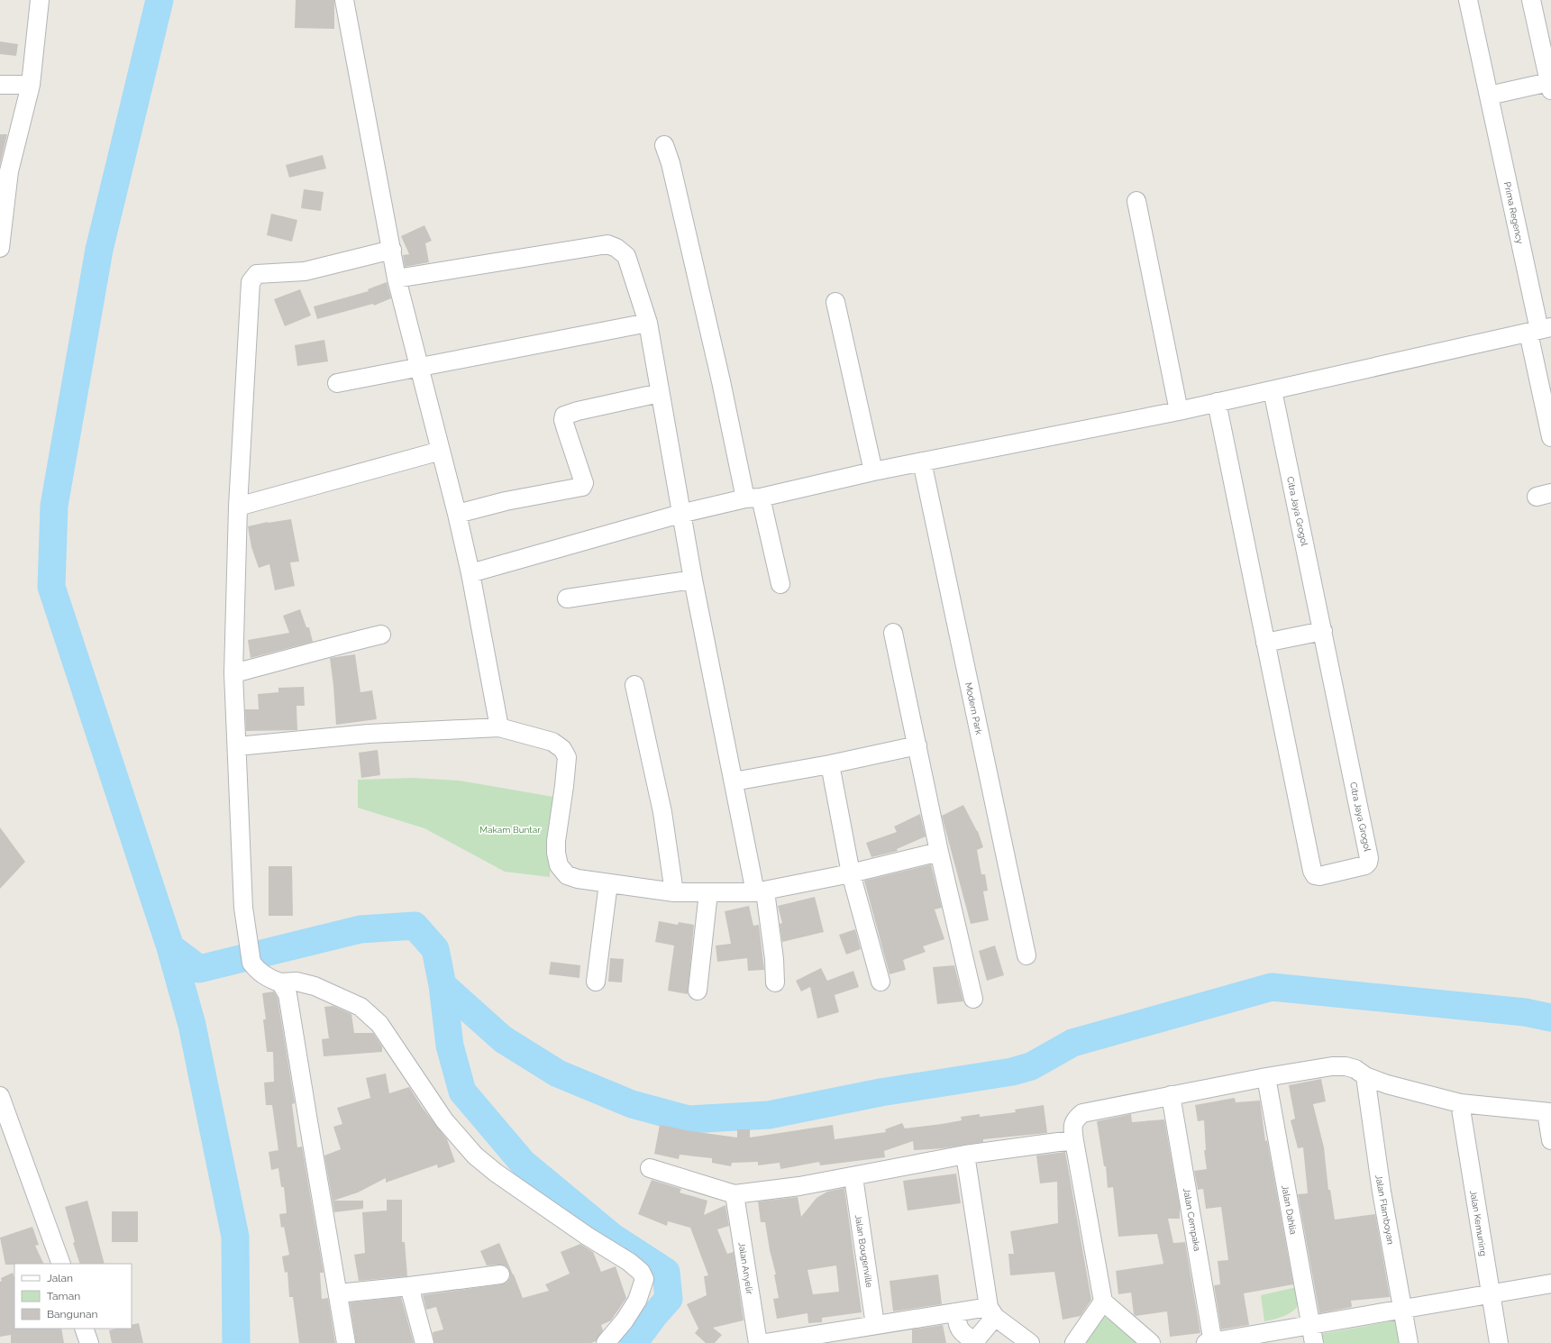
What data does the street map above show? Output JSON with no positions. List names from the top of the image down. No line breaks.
{"streets":{"street":["Prima Regency","Citra Jaya Grogol","Modern Park","Jalan Dahlia","Jalan Flamboyan","Jalan Cempaka","Jalan Kemuning","Jalan Bougenville","Jalan Anyelir"]},"parks":["Makam Buntar"],"legend":["Jalan","Taman","Bangunan"]}
